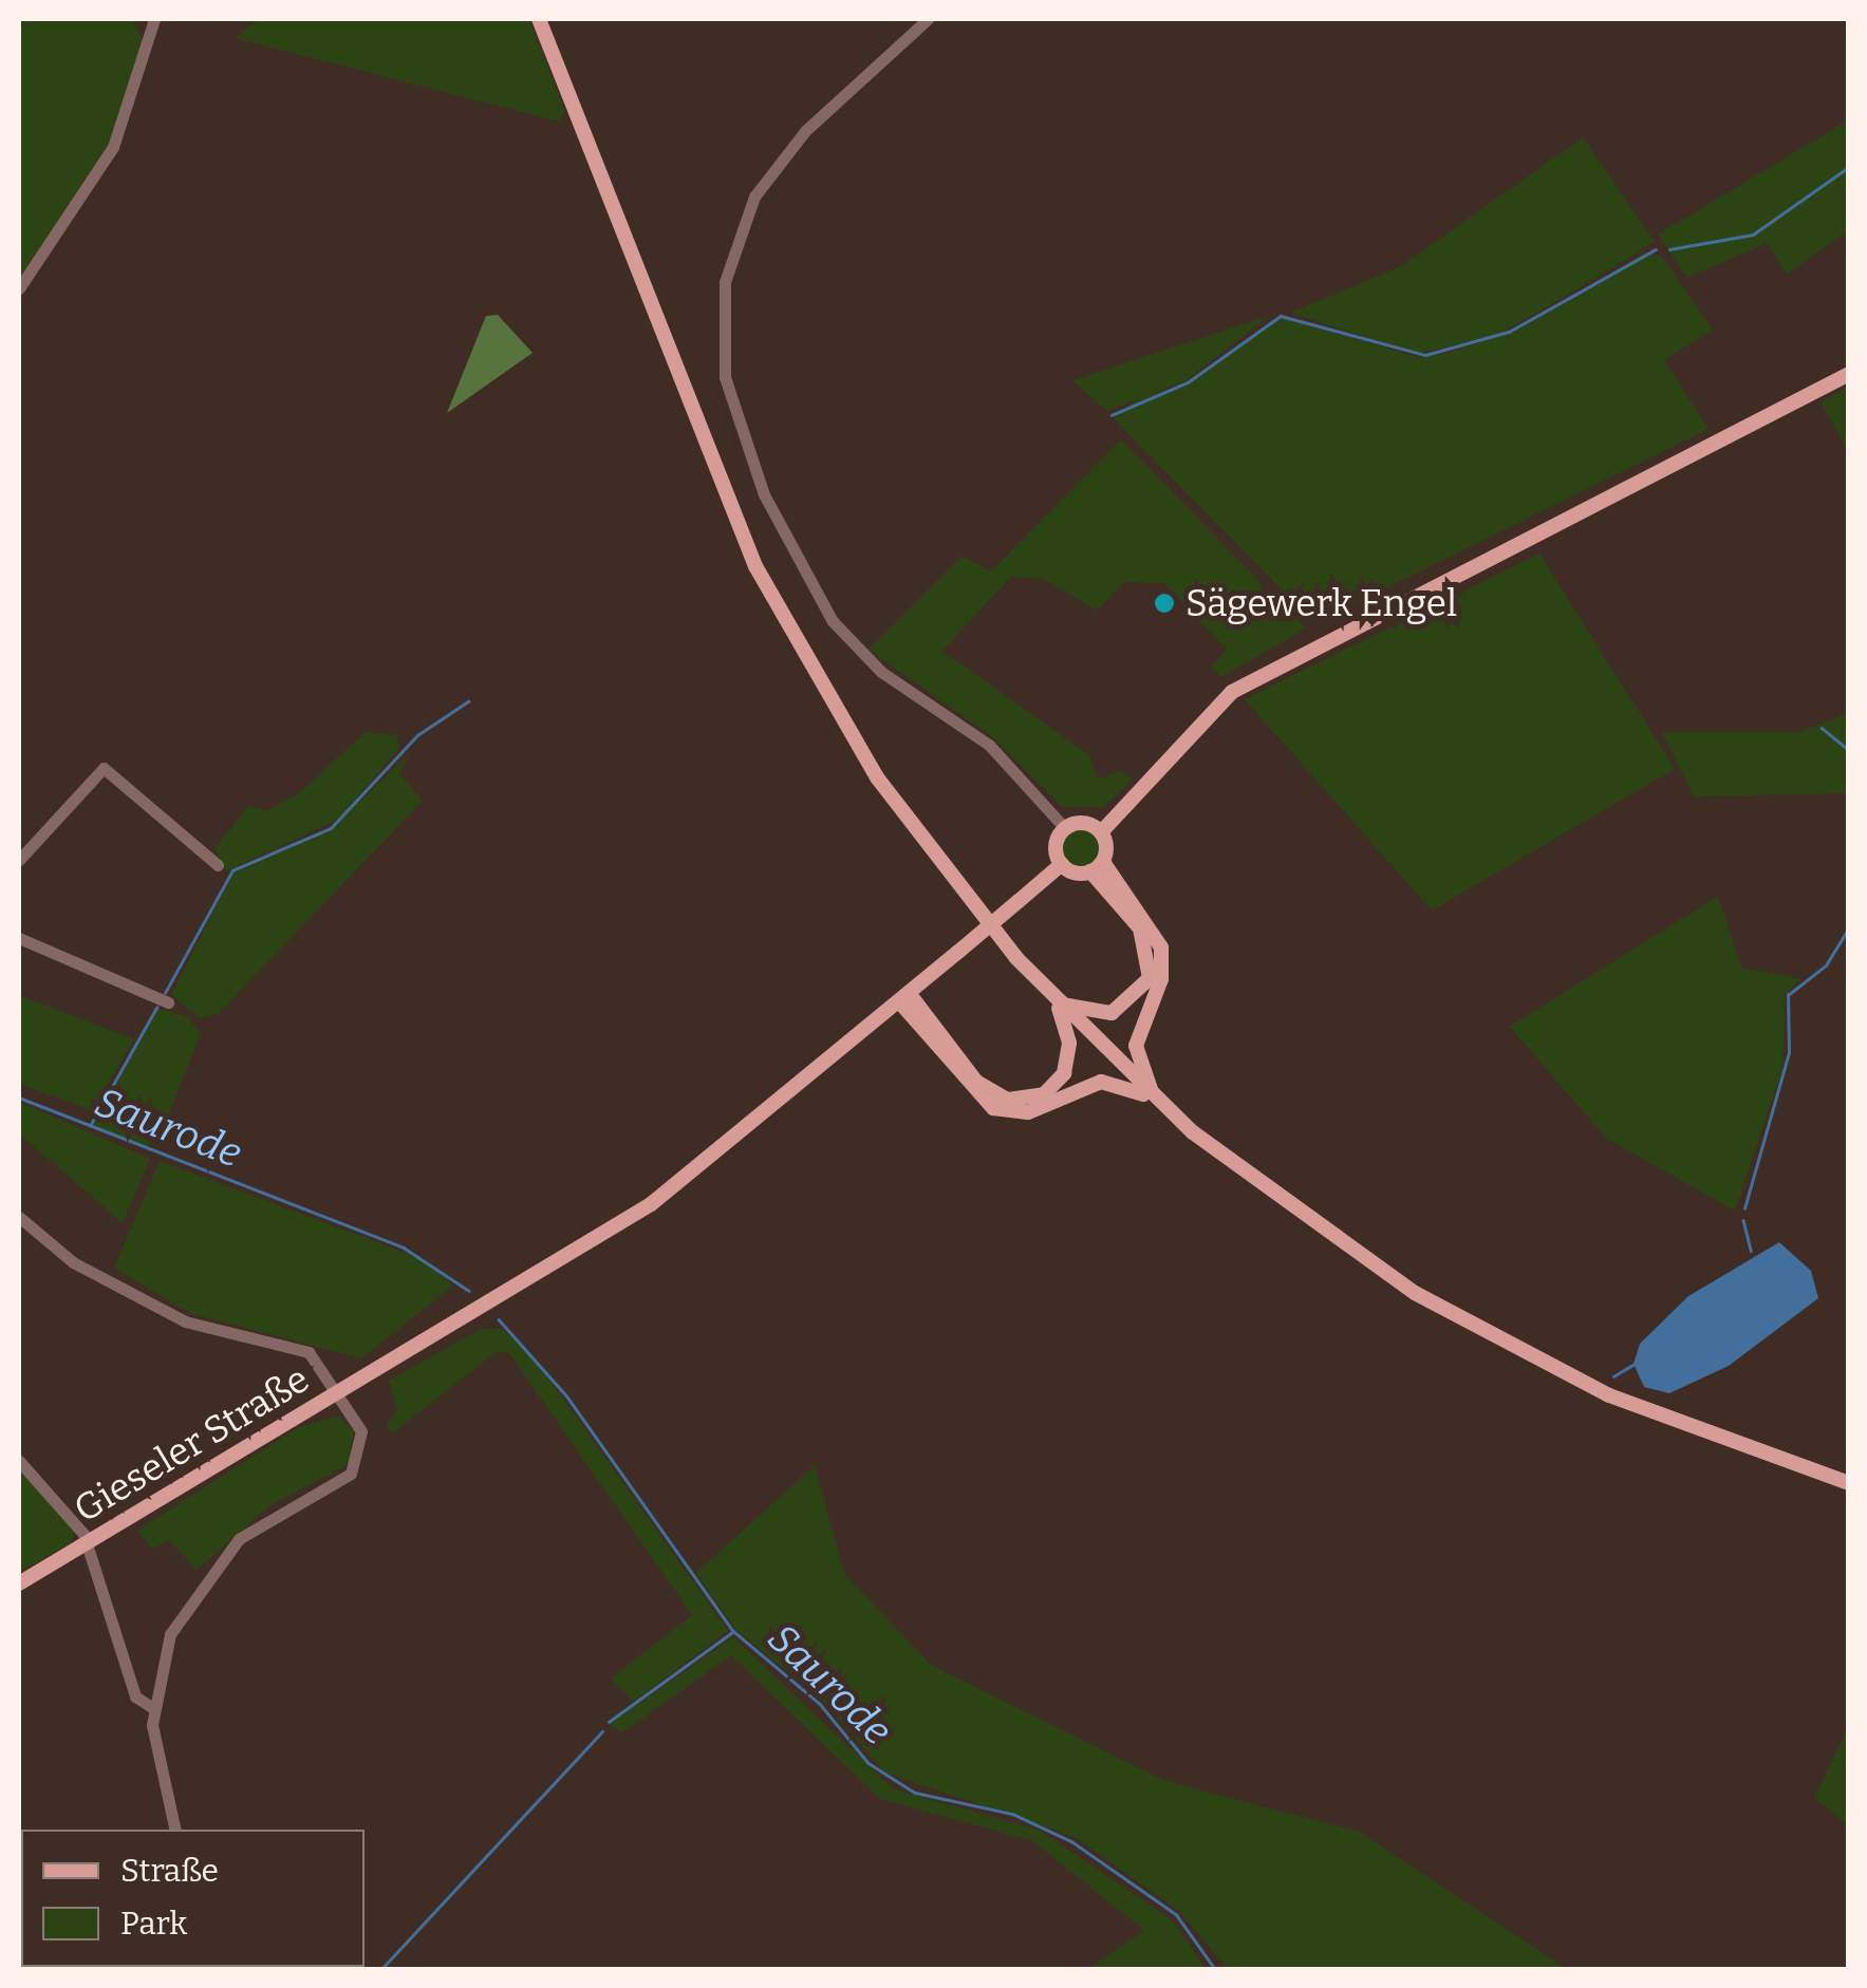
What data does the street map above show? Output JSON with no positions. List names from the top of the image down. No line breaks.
{"streets":{"main road":["Gieseler Straße"]},"water":["Saurode"],"places":["Sägewerk Engel"],"legend":["Straße","Park"]}
